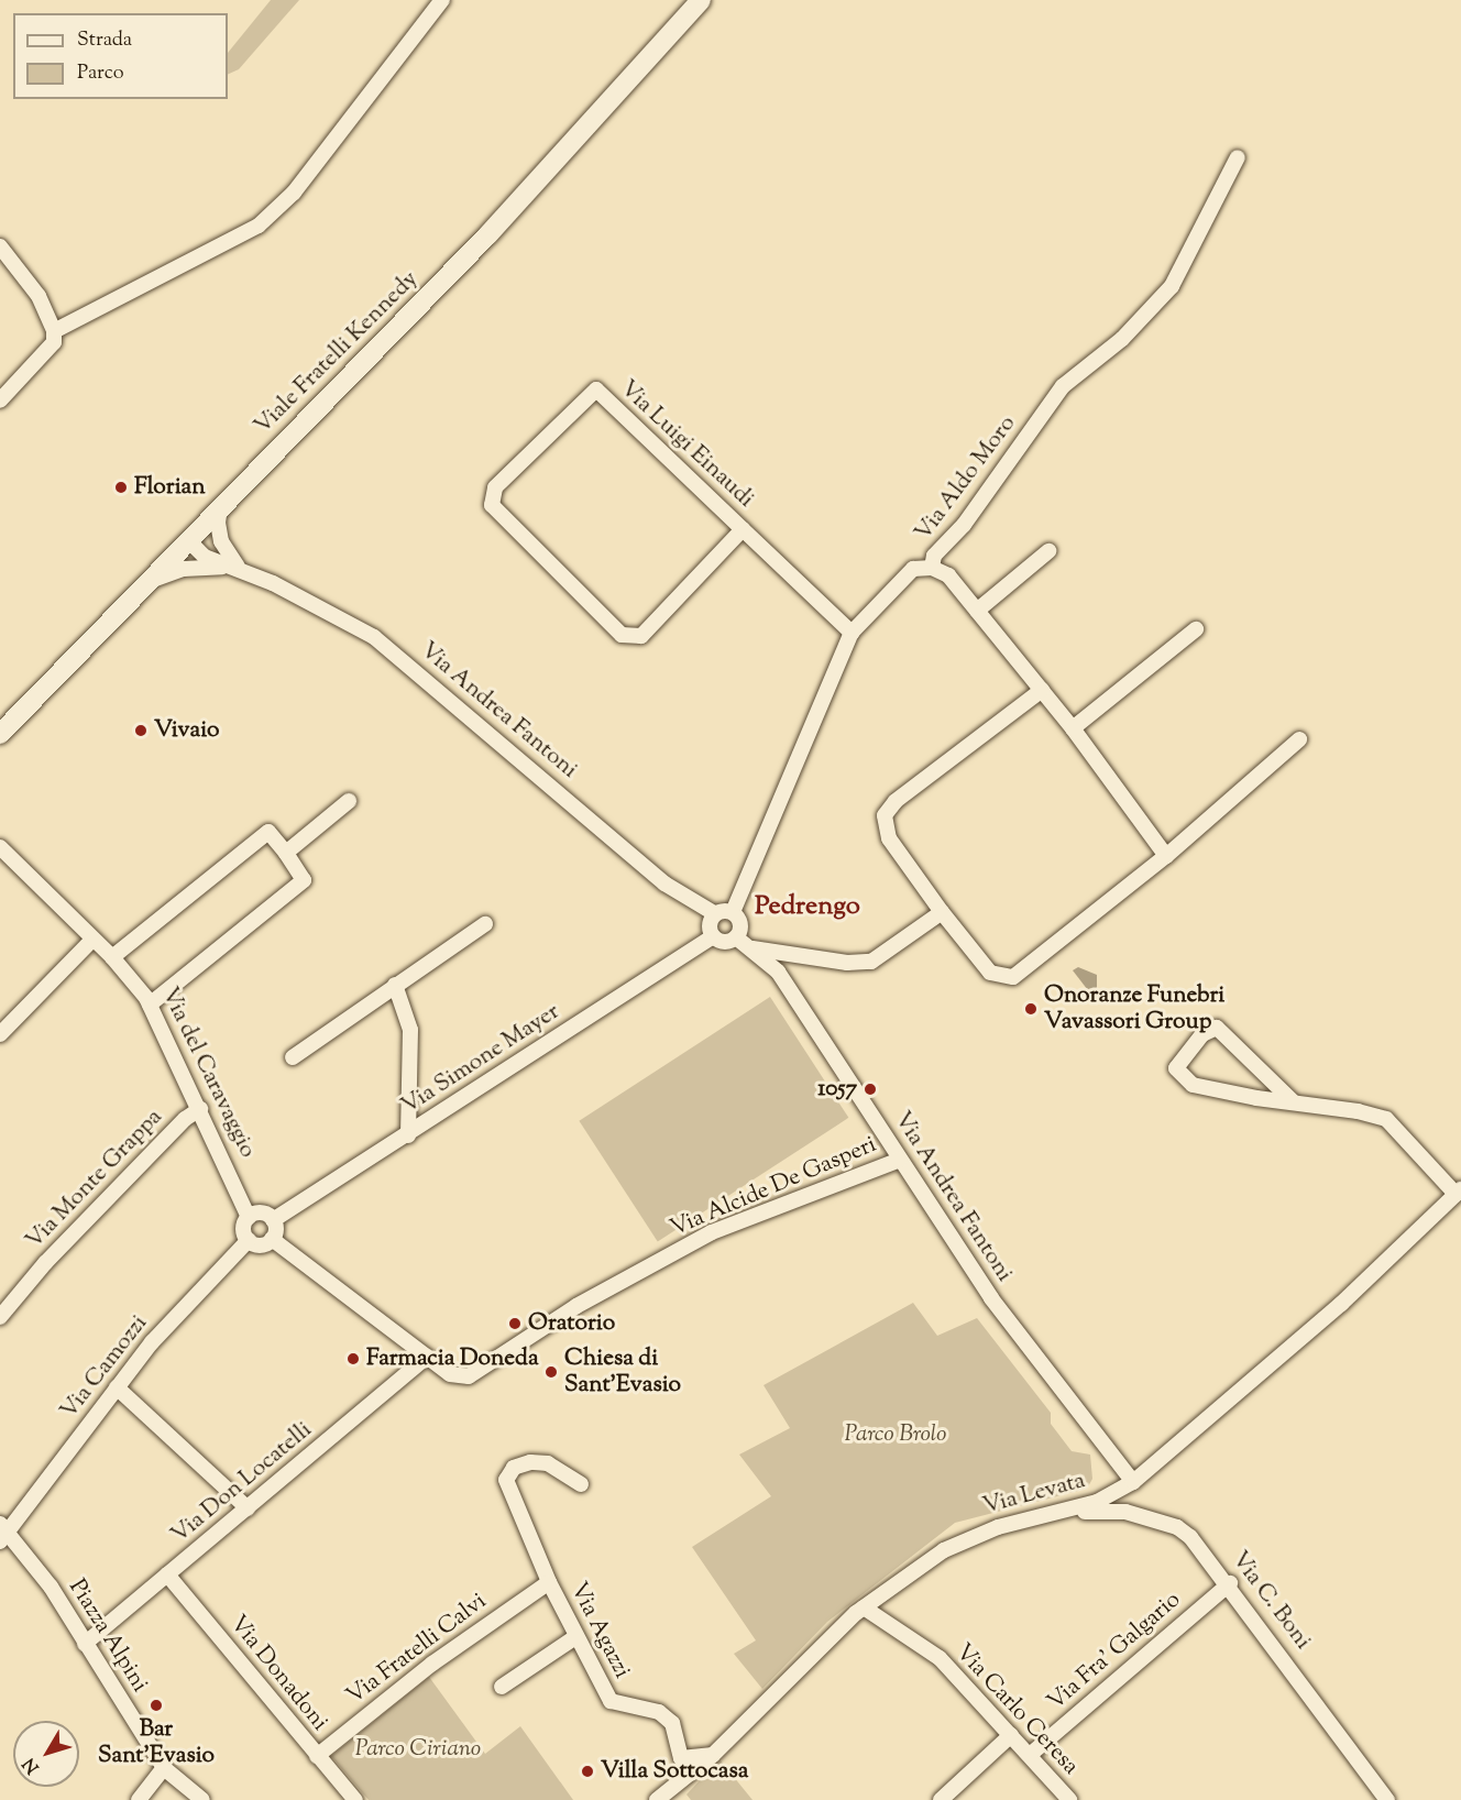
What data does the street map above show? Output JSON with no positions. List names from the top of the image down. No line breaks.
{"streets":{"street":["Viale Fratelli Kennedy","Via Luigi Einaudi","Via Aldo Moro","Via Andrea Fantoni","Via Simone Mayer","Via del Caravaggio","Via Monte Grappa","Via Alcide De Gasperi","Via Camozzi","Via Don Locatelli","Via Levata","Via C. Boni","Via Agazzi","Piazza Alpini","Via Fratelli Calvi","Via Fra' Galgario","Via Donadoni","Via Carlo Ceresa"]},"crossings":[["Viale Fratelli Kennedy","Via Andrea Fantoni"],["Via Luigi Einaudi","Via Aldo Moro"],["Via Aldo Moro","Via Andrea Fantoni"],["Via Aldo Moro","Via Simone Mayer"],["Via Andrea Fantoni","Via Simone Mayer"],["Via Andrea Fantoni","Via Alcide De Gasperi"],["Via Andrea Fantoni","Via Levata"],["Via Simone Mayer","Via del Caravaggio"],["Via Simone Mayer","Via Alcide De Gasperi"],["Via Simone Mayer","Via Camozzi"],["Via del Caravaggio","Via Monte Grappa"],["Via del Caravaggio","Via Alcide De Gasperi"],["Via del Caravaggio","Via Camozzi"],["Via Alcide De Gasperi","Via Camozzi"],["Via Alcide De Gasperi","Via Don Locatelli"],["Via Camozzi","Piazza Alpini"],["Via Don Locatelli","Piazza Alpini"],["Via Don Locatelli","Via Donadoni"],["Via Levata","Via C. Boni"],["Via Levata","Via Carlo Ceresa"],["Via C. Boni","Via Fra' Galgario"],["Via Agazzi","Via Fratelli Calvi"],["Via Fratelli Calvi","Via Donadoni"],["Via Fra' Galgario","Via Carlo Ceresa"]],"districts":["Pedrengo"],"parks":["Parco Brolo","Parco Ciriano"],"places":["Florian","Vivaio","Onoranze Funebri Vavassori Group","1057","Oratorio","Farmacia Doneda","Chiesa di Sant'Evasio","Bar Sant'Evasio","Villa Sottocasa"],"legend":["Strada","Parco"],"north":"bottom left"}
